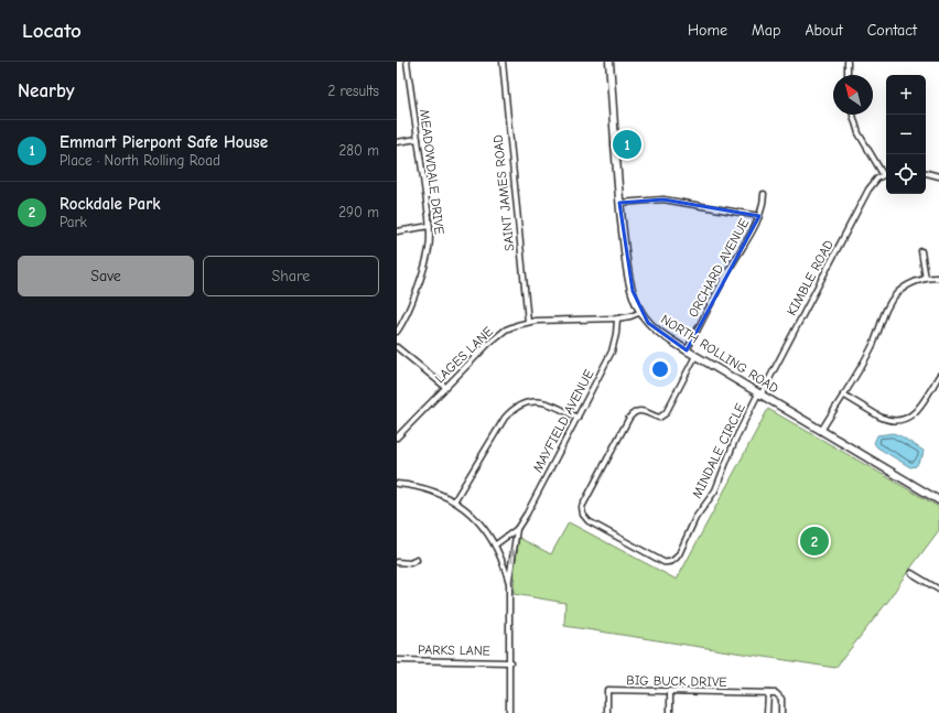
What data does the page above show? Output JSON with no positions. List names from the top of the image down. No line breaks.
{"streets":{"main road":["NORTH ROLLING ROAD"],"street":["MEADOWDALE DRIVE","SAINT JAMES ROAD","ORCHARD AVENUE","KIMBLE ROAD","LAGES LANE","MAYFIELD AVENUE","MINDALE CIRCLE","PARKS LANE","BIG BUCK DRIVE"]},"crossings":[["SAINT JAMES ROAD","LAGES LANE"],["ORCHARD AVENUE","NORTH ROLLING ROAD"],["KIMBLE ROAD","NORTH ROLLING ROAD"],["KIMBLE ROAD","MINDALE CIRCLE"],["NORTH ROLLING ROAD","LAGES LANE"],["NORTH ROLLING ROAD","MINDALE CIRCLE"],["LAGES LANE","MAYFIELD AVENUE"],["MAYFIELD AVENUE","PARKS LANE"]],"north":"top left","page":{"header":"Locato","nav":["Home","Map","About","Contact"],"heading":["Nearby","2 results"],"map_buttons":["+","−"],"list":[{"mark":"1","name":"Emmart Pierpont Safe House","note":"Place · North Rolling Road","value":"280 m"},{"mark":"2","name":"Rockdale Park","note":"Park","value":"290 m"}],"pins":["1","2"],"buttons":["Save","Share"]}}
